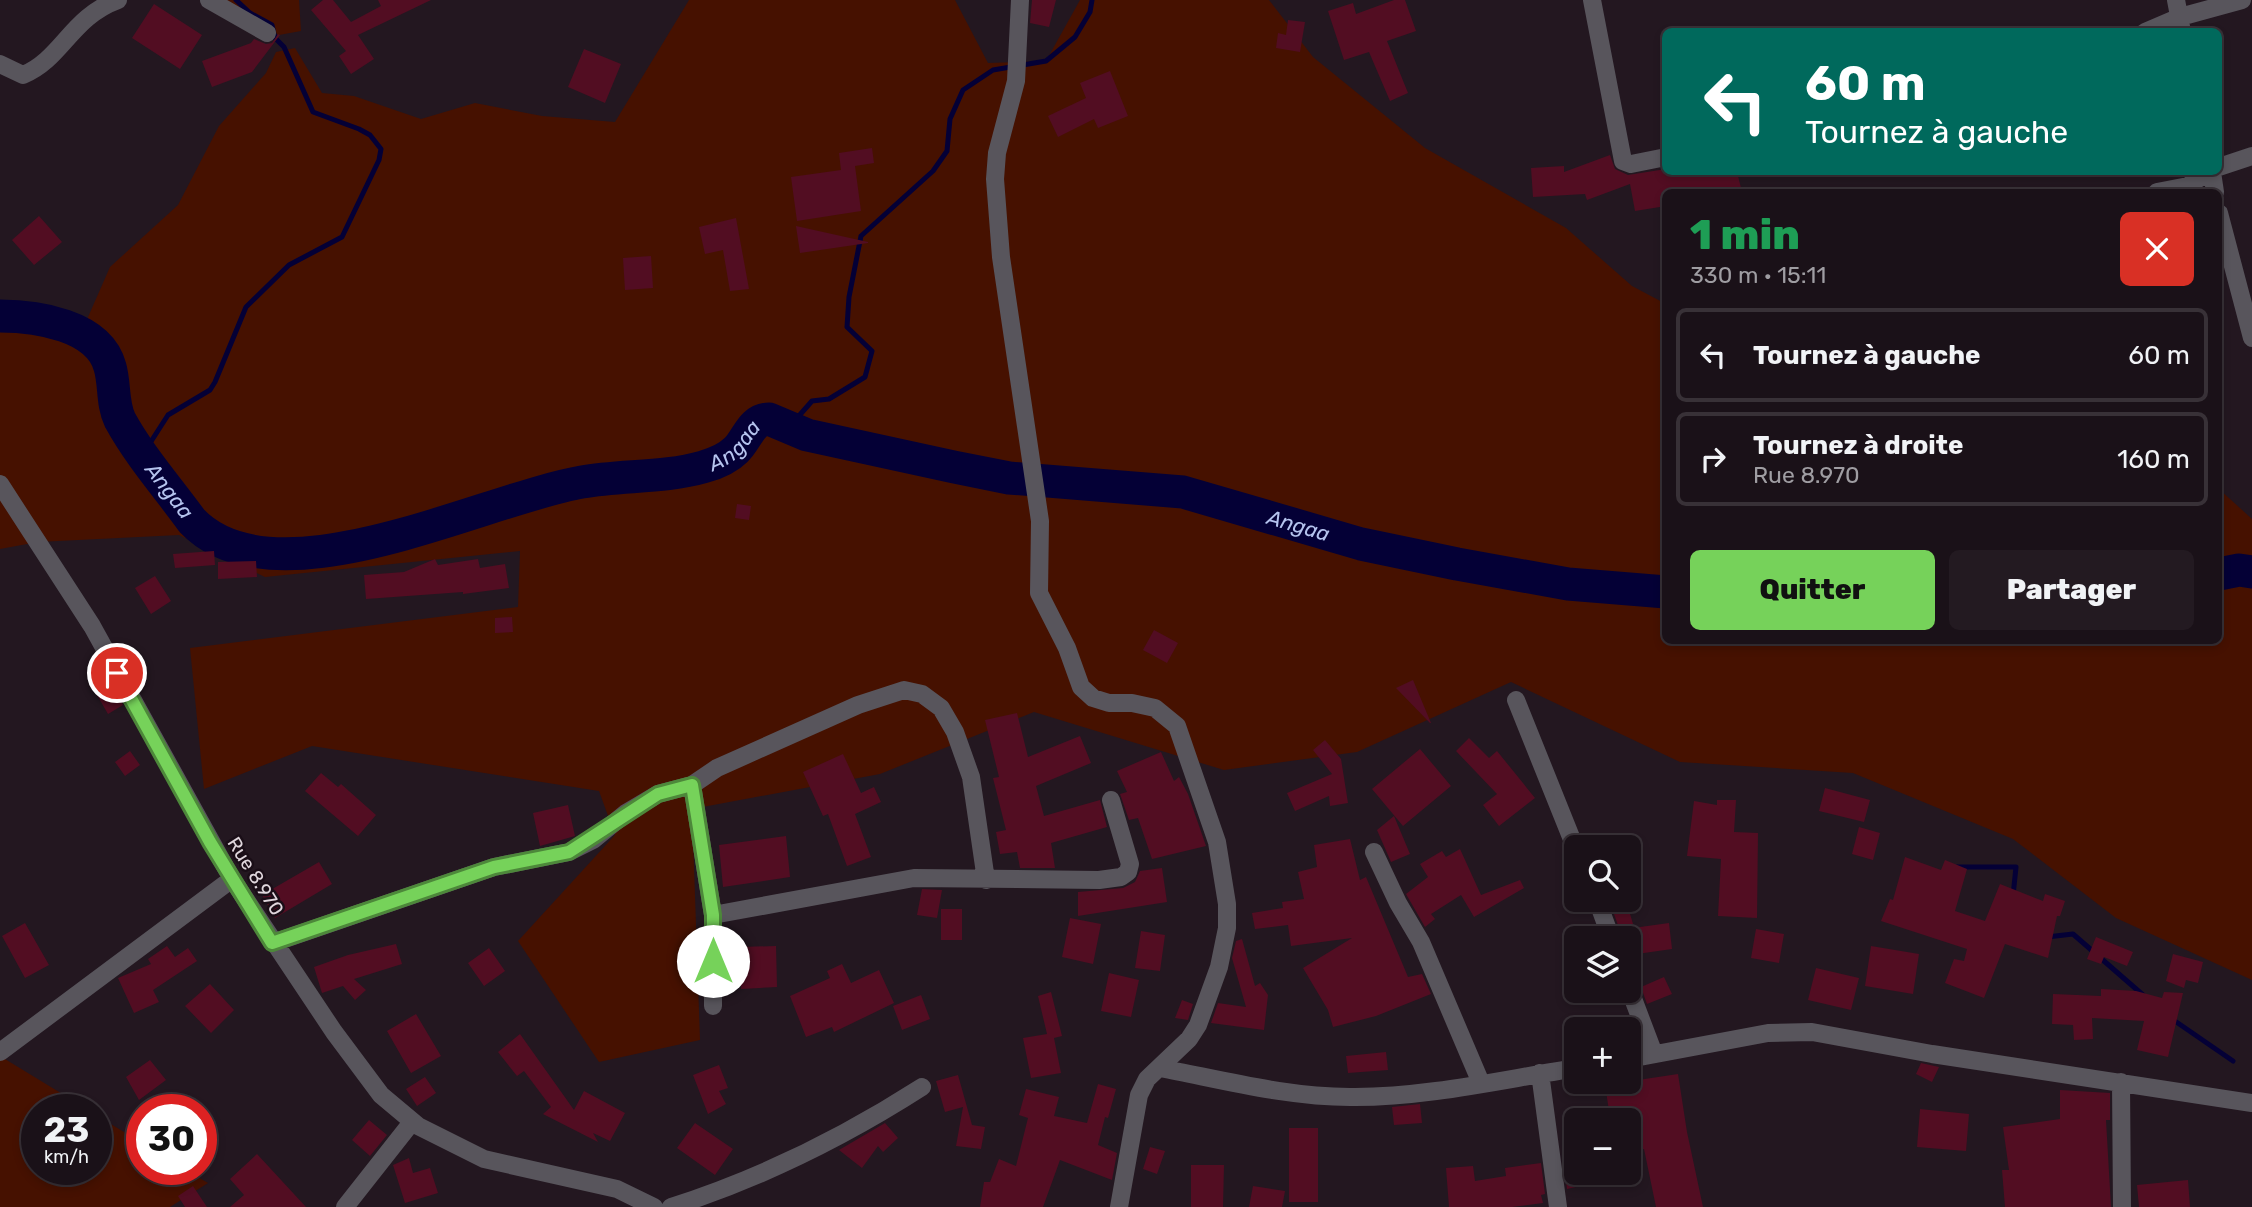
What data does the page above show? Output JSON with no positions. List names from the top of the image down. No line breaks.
{"streets":{"street":["Rue 8.970"]},"water":["Angaa"],"page":{"turn":["60 m","Tournez à gauche"],"heading":["1 min","330 m · 15:11"],"list":[{"name":"Tournez à gauche","value":"60 m"},{"name":"Tournez à droite","note":"Rue 8.970","value":"160 m"}],"buttons":["Quitter","Partager"],"map_buttons":["+","−"],"speed":"23 km/h","limit":"30"}}
